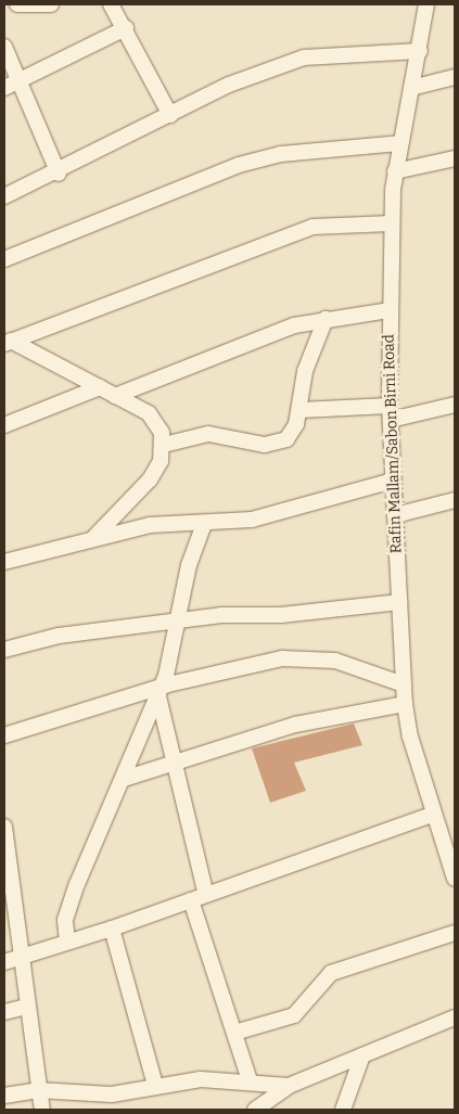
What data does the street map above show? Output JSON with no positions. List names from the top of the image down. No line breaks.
{"streets":{"street":["Rafin Mallam/Sabon Birni Road"]}}
